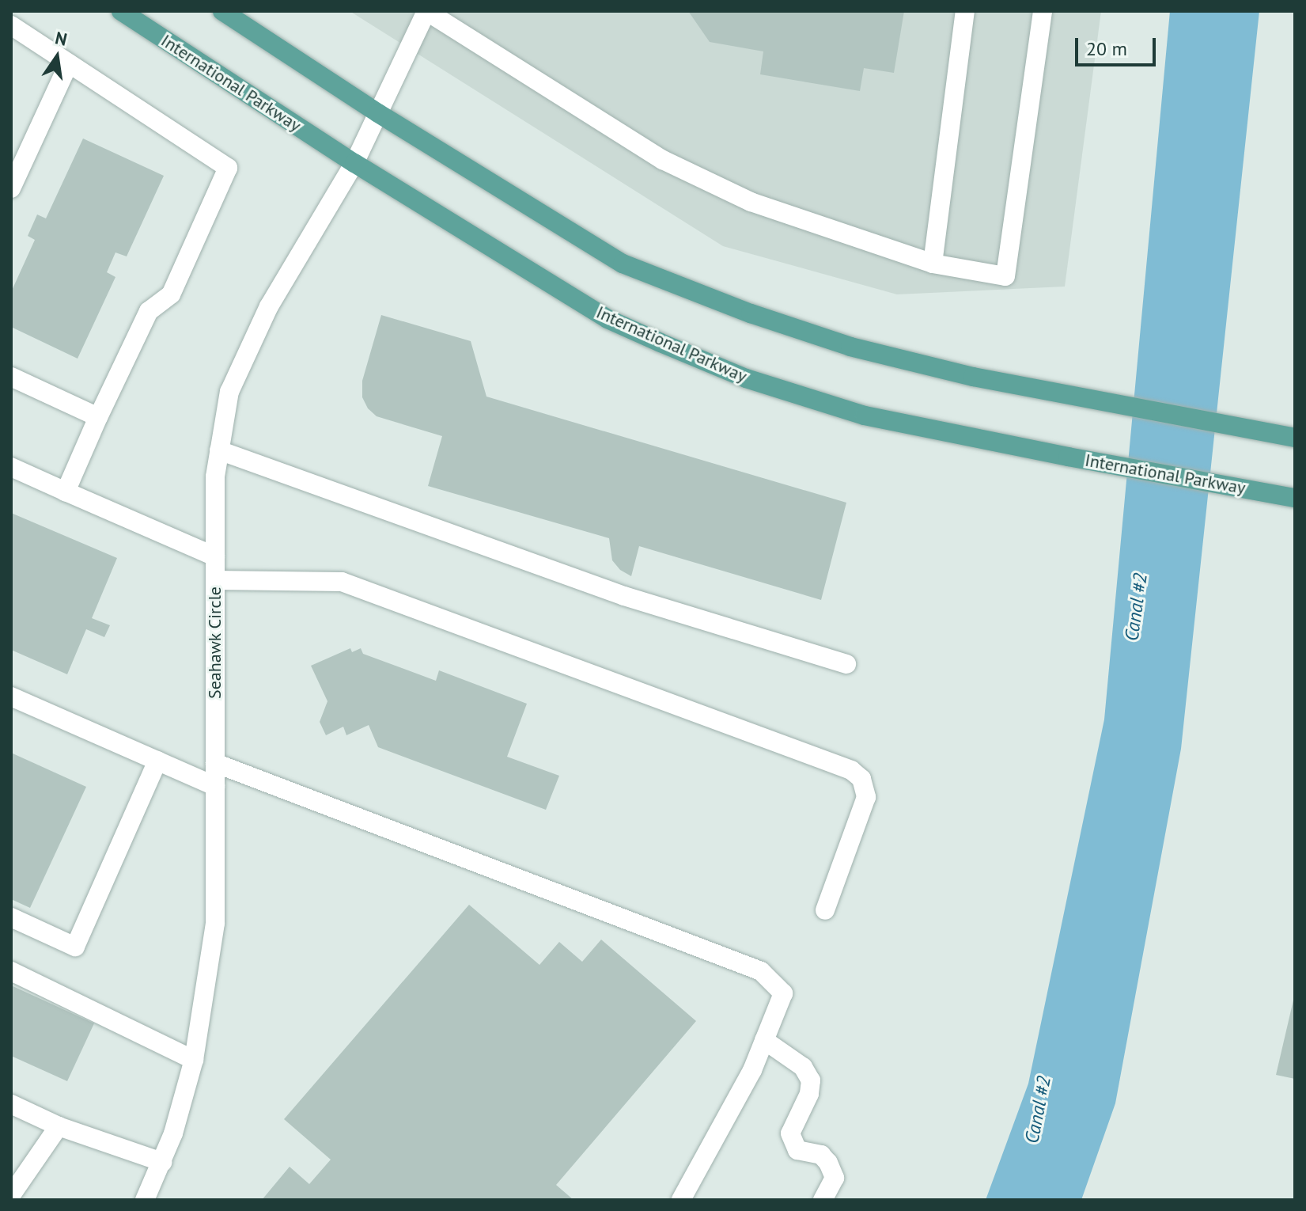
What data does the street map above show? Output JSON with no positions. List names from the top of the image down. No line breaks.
{"streets":{"main road":["International Parkway"],"street":["Seahawk Circle"]},"crossings":[["International Parkway","Seahawk Circle"]],"water":["Canal #2"],"scale_bar":"20 m","north":"top"}
